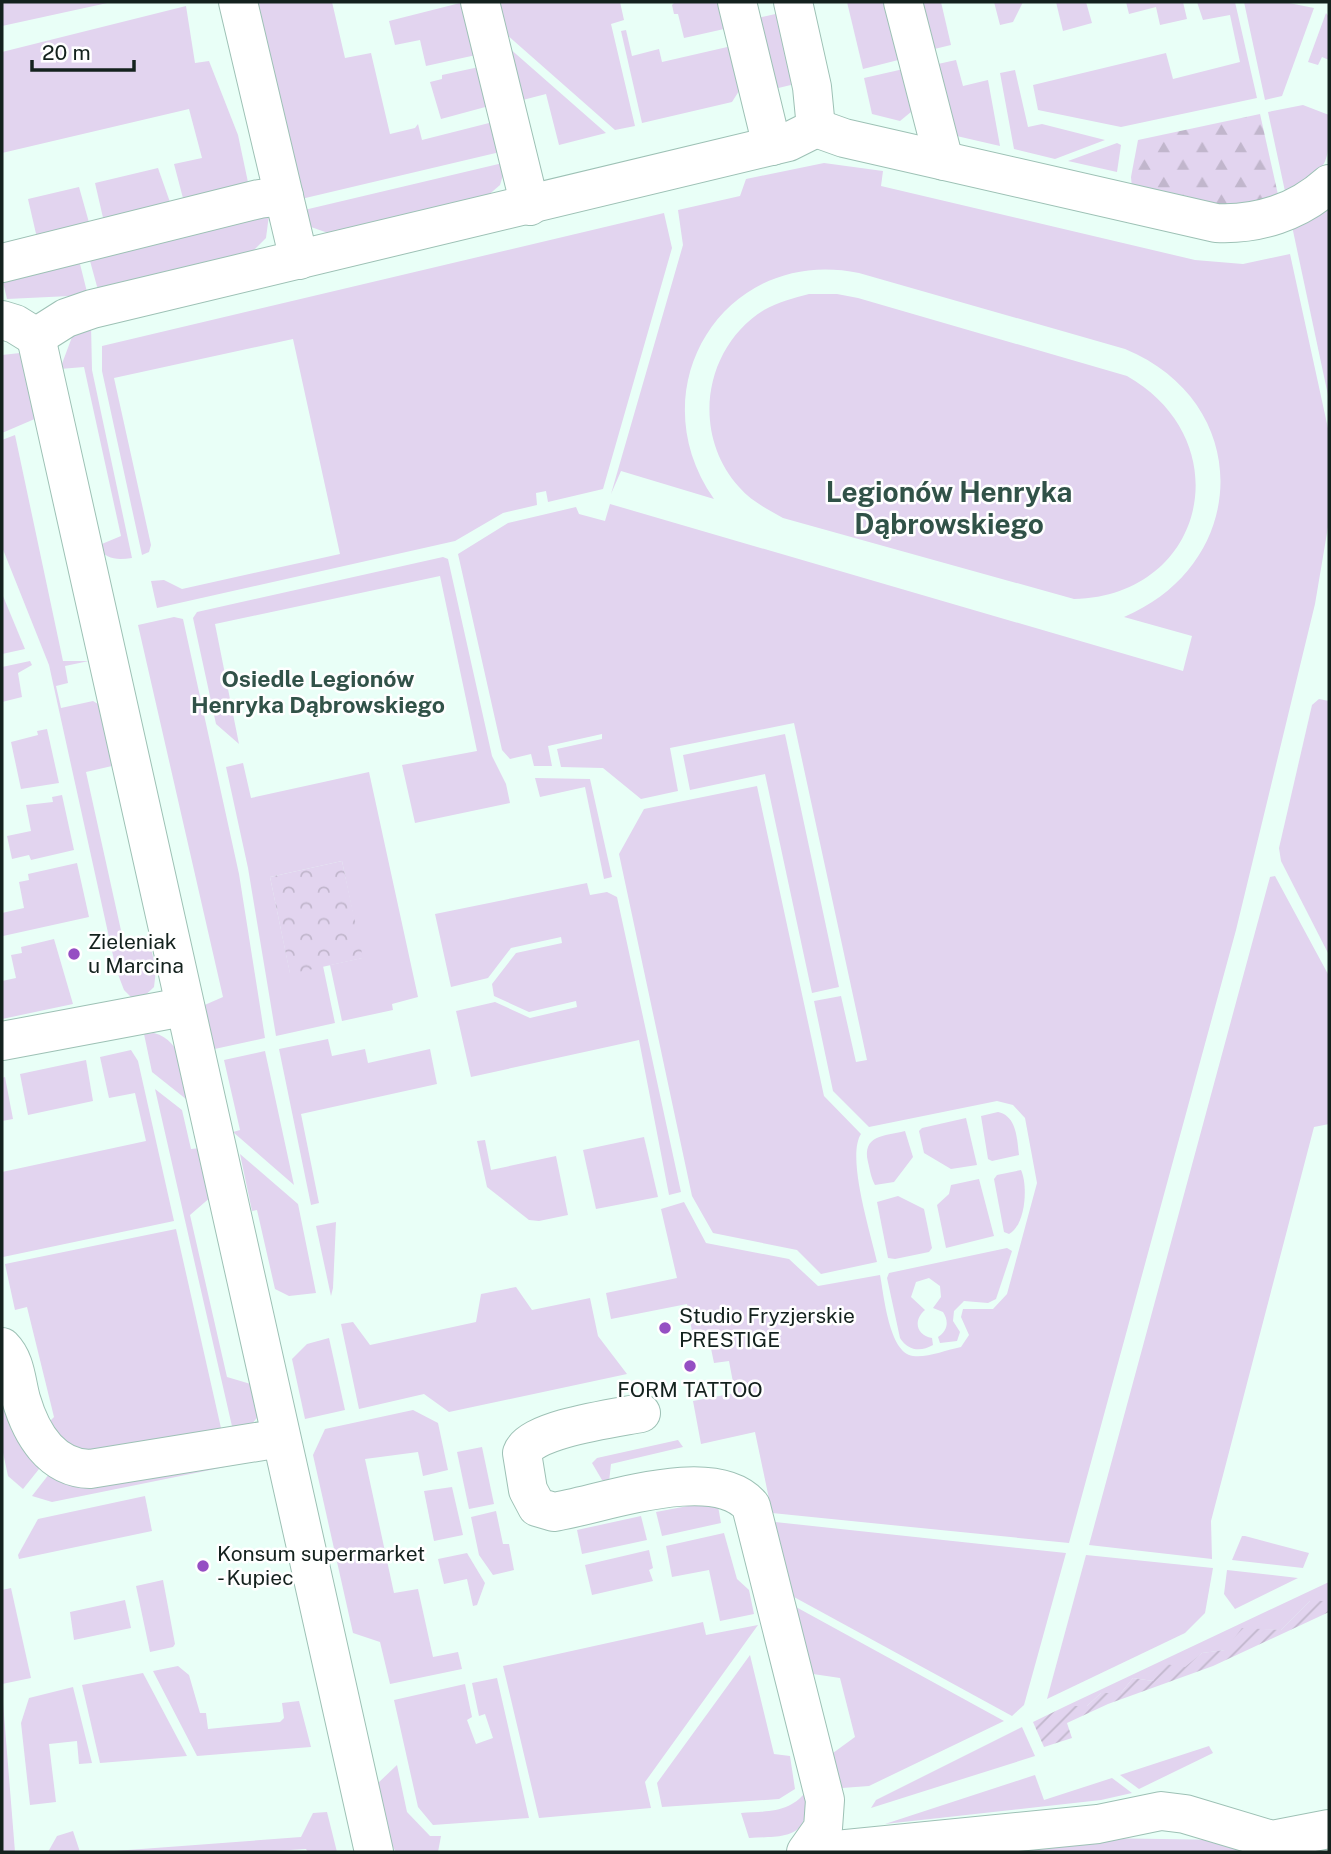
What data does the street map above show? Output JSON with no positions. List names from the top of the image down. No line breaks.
{"districts":["Legionów Henryka Dąbrowskiego","Osiedle Legionów Henryka Dąbrowskiego"],"places":["Zieleniak u Marcina","Studio Fryzjerskie PRESTIGE","FORM TATTOO","Konsum supermarket - Kupiec"],"scale_bar":"20 m"}
